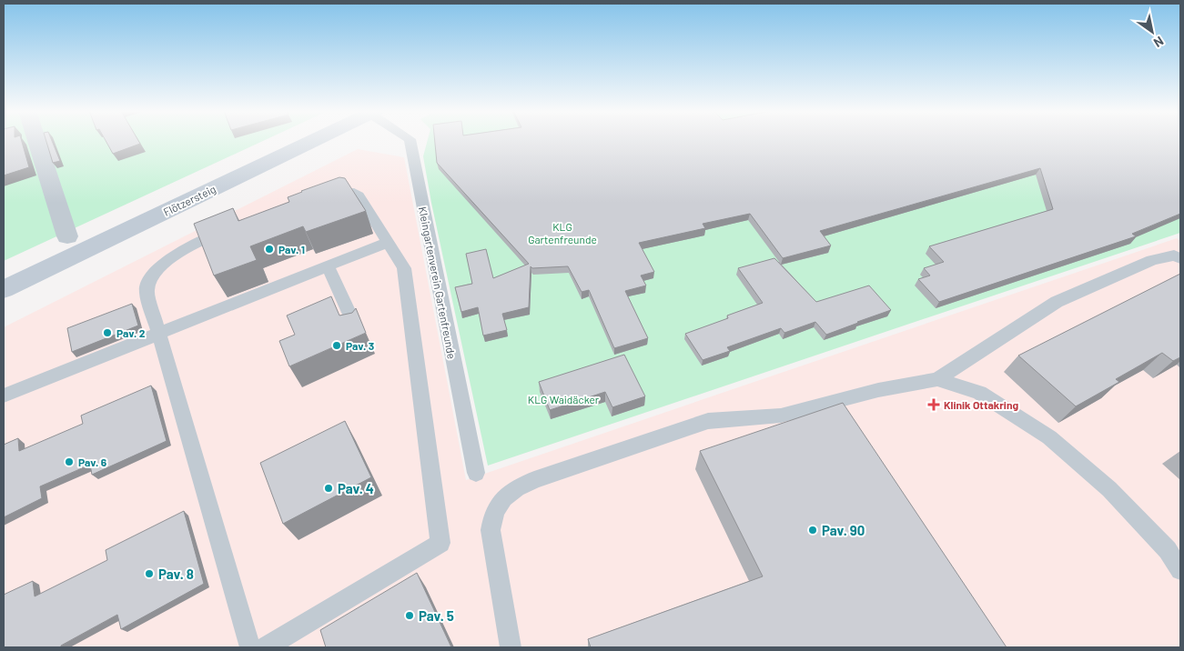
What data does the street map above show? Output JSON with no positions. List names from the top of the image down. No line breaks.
{"streets":{"main road":["Flötzersteig"],"lane":["Kleingartenverein Gartenfreunde"]},"parks":["KLG Gartenfreunde","KLG Waidäcker"],"places":{"other":["Pav. 1","Pav. 2","Pav. 3","Pav. 6","Pav. 4","Pav. 90","Pav. 8","Pav. 5"],"health":["Klinik Ottakring"]},"north":"bottom right"}
